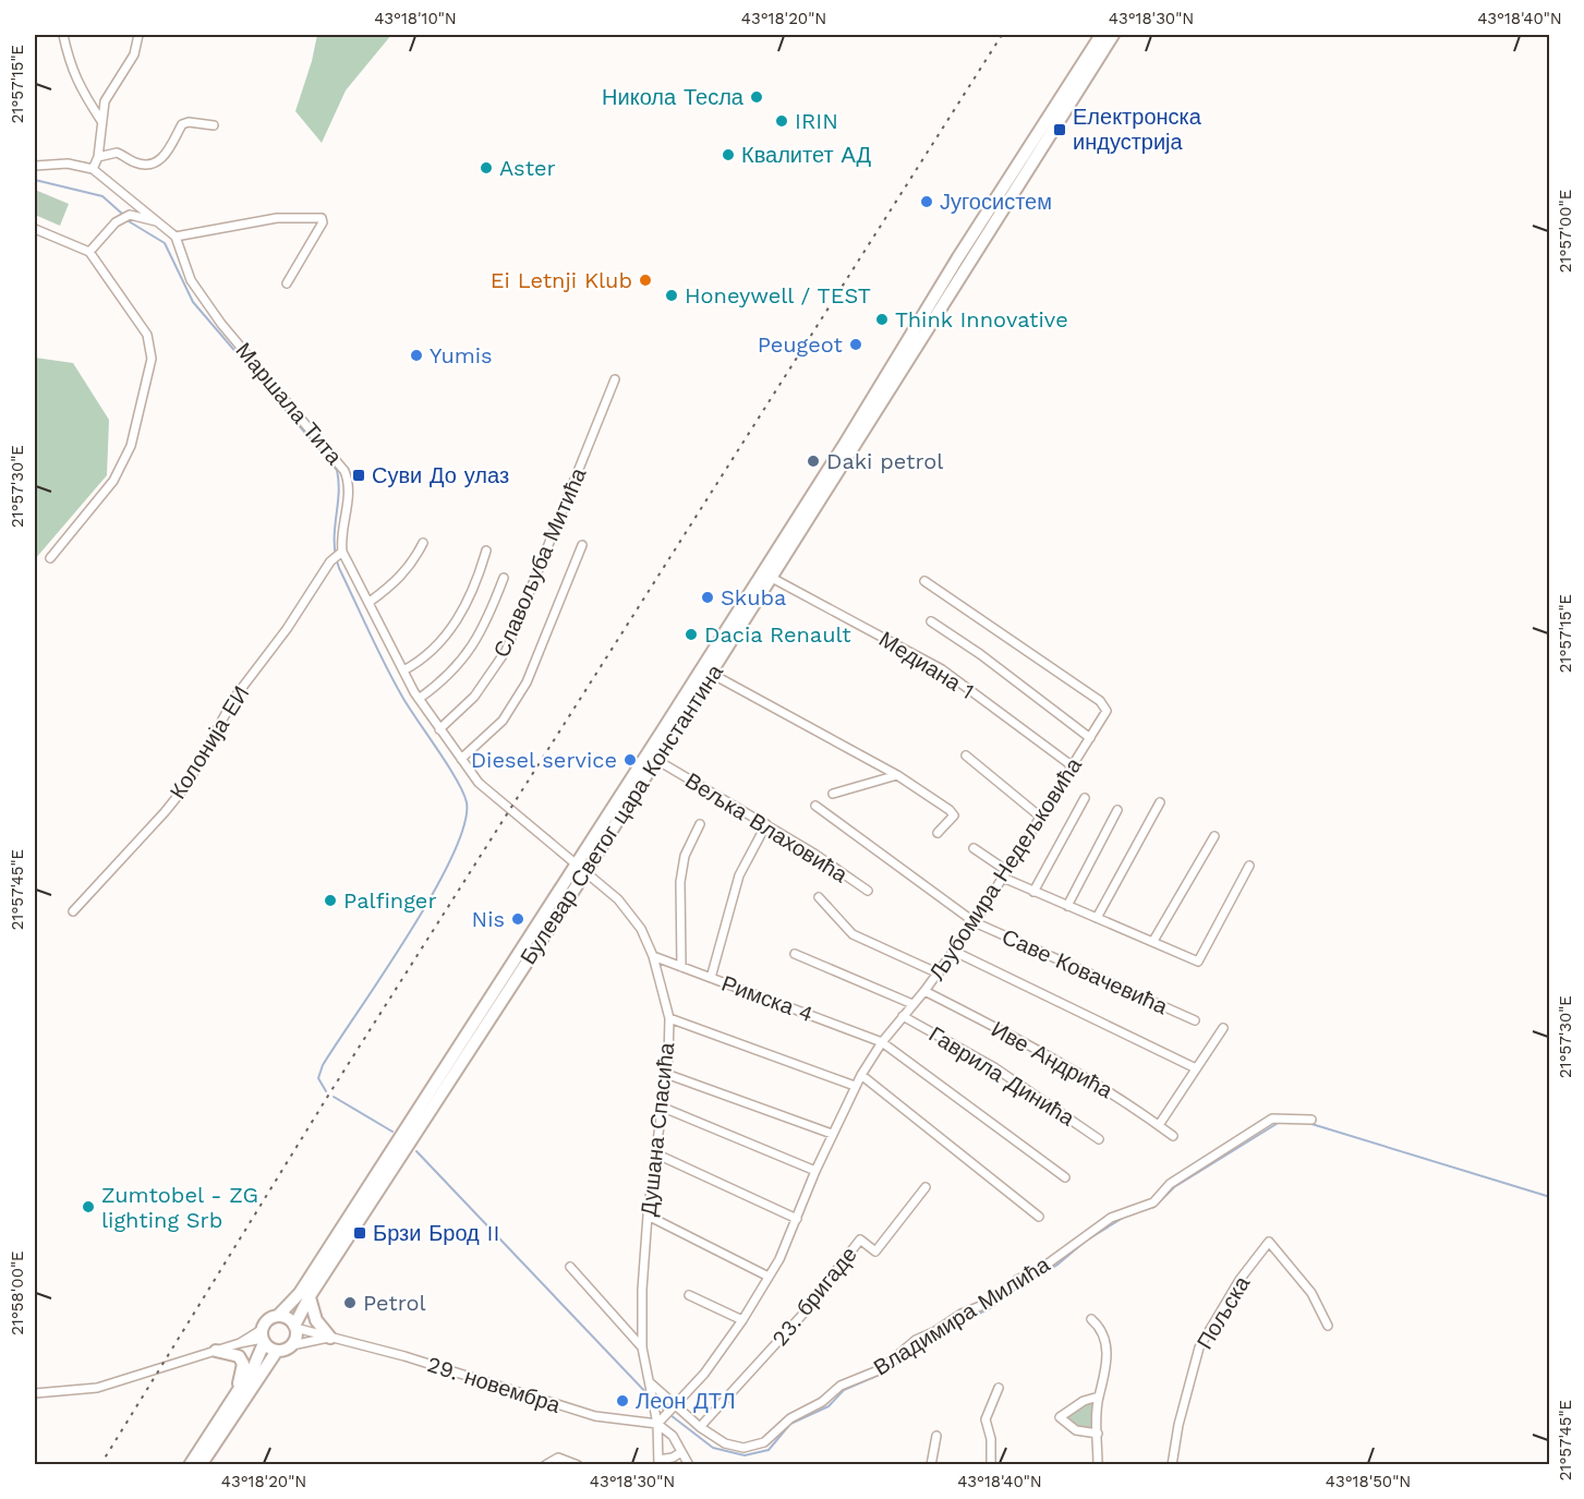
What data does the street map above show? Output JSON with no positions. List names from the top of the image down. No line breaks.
{"streets":{"main road":["Булевар Светог цара Константина"],"street":["Маршала Тита","Славољуба Митића","Медиана 1","Колонија ЕИ","Вељка Влаховића","Љубомира Недељковића","Саве Ковачевића","Римска 4","Иве Андрића","Гаврила Динића","Душана Спасића","23. бригаде","Пољска","Владимира Милића","29. новембра"]},"crossings":[["Маршала Тита","Колонија ЕИ"],["Медиана 1","Булевар Светог цара Константина"],["Медиана 1","Љубомира Недељковића"],["Булевар Светог цара Константина","Душана Спасића"],["Булевар Светог цара Константина","29. новембра"],["Љубомира Недељковића","Саве Ковачевића"],["Љубомира Недељковића","Римска 4"],["Љубомира Недељковића","Иве Андрића"],["Љубомира Недељковића","Гаврила Динића"],["Љубомира Недељковића","Душана Спасића"],["Љубомира Недељковића","Владимира Милића"],["Љубомира Недељковића","29. новембра"],["Римска 4","Душана Спасића"],["Душана Спасића","Владимира Милића"],["Душана Спасића","29. новембра"],["23. бригаде","Владимира Милића"]],"places":{"other":["Никола Тесла","IRIN","Квалитет АД","Aster","Југосистем","Ei Letnji Klub","Honeywell / TEST","Think Innovative","Peugeot","Yumis","Daki petrol","Skuba","Dacia Renault","Diesel service","Palfinger","Nis","Zumtobel - ZG lighting Srb","Petrol","Леон ДТЛ"],"transit":["Електронска индустрија","Суви До улаз","Брзи Брод II"]},"coordinates":["43°18'10\"N","43°18'20\"N","43°18'30\"N","43°18'40\"N","21°57'15\"E","21°57'00\"E","21°57'30\"E","21°57'45\"E","21°58'00\"E","43°18'50\"N"]}
